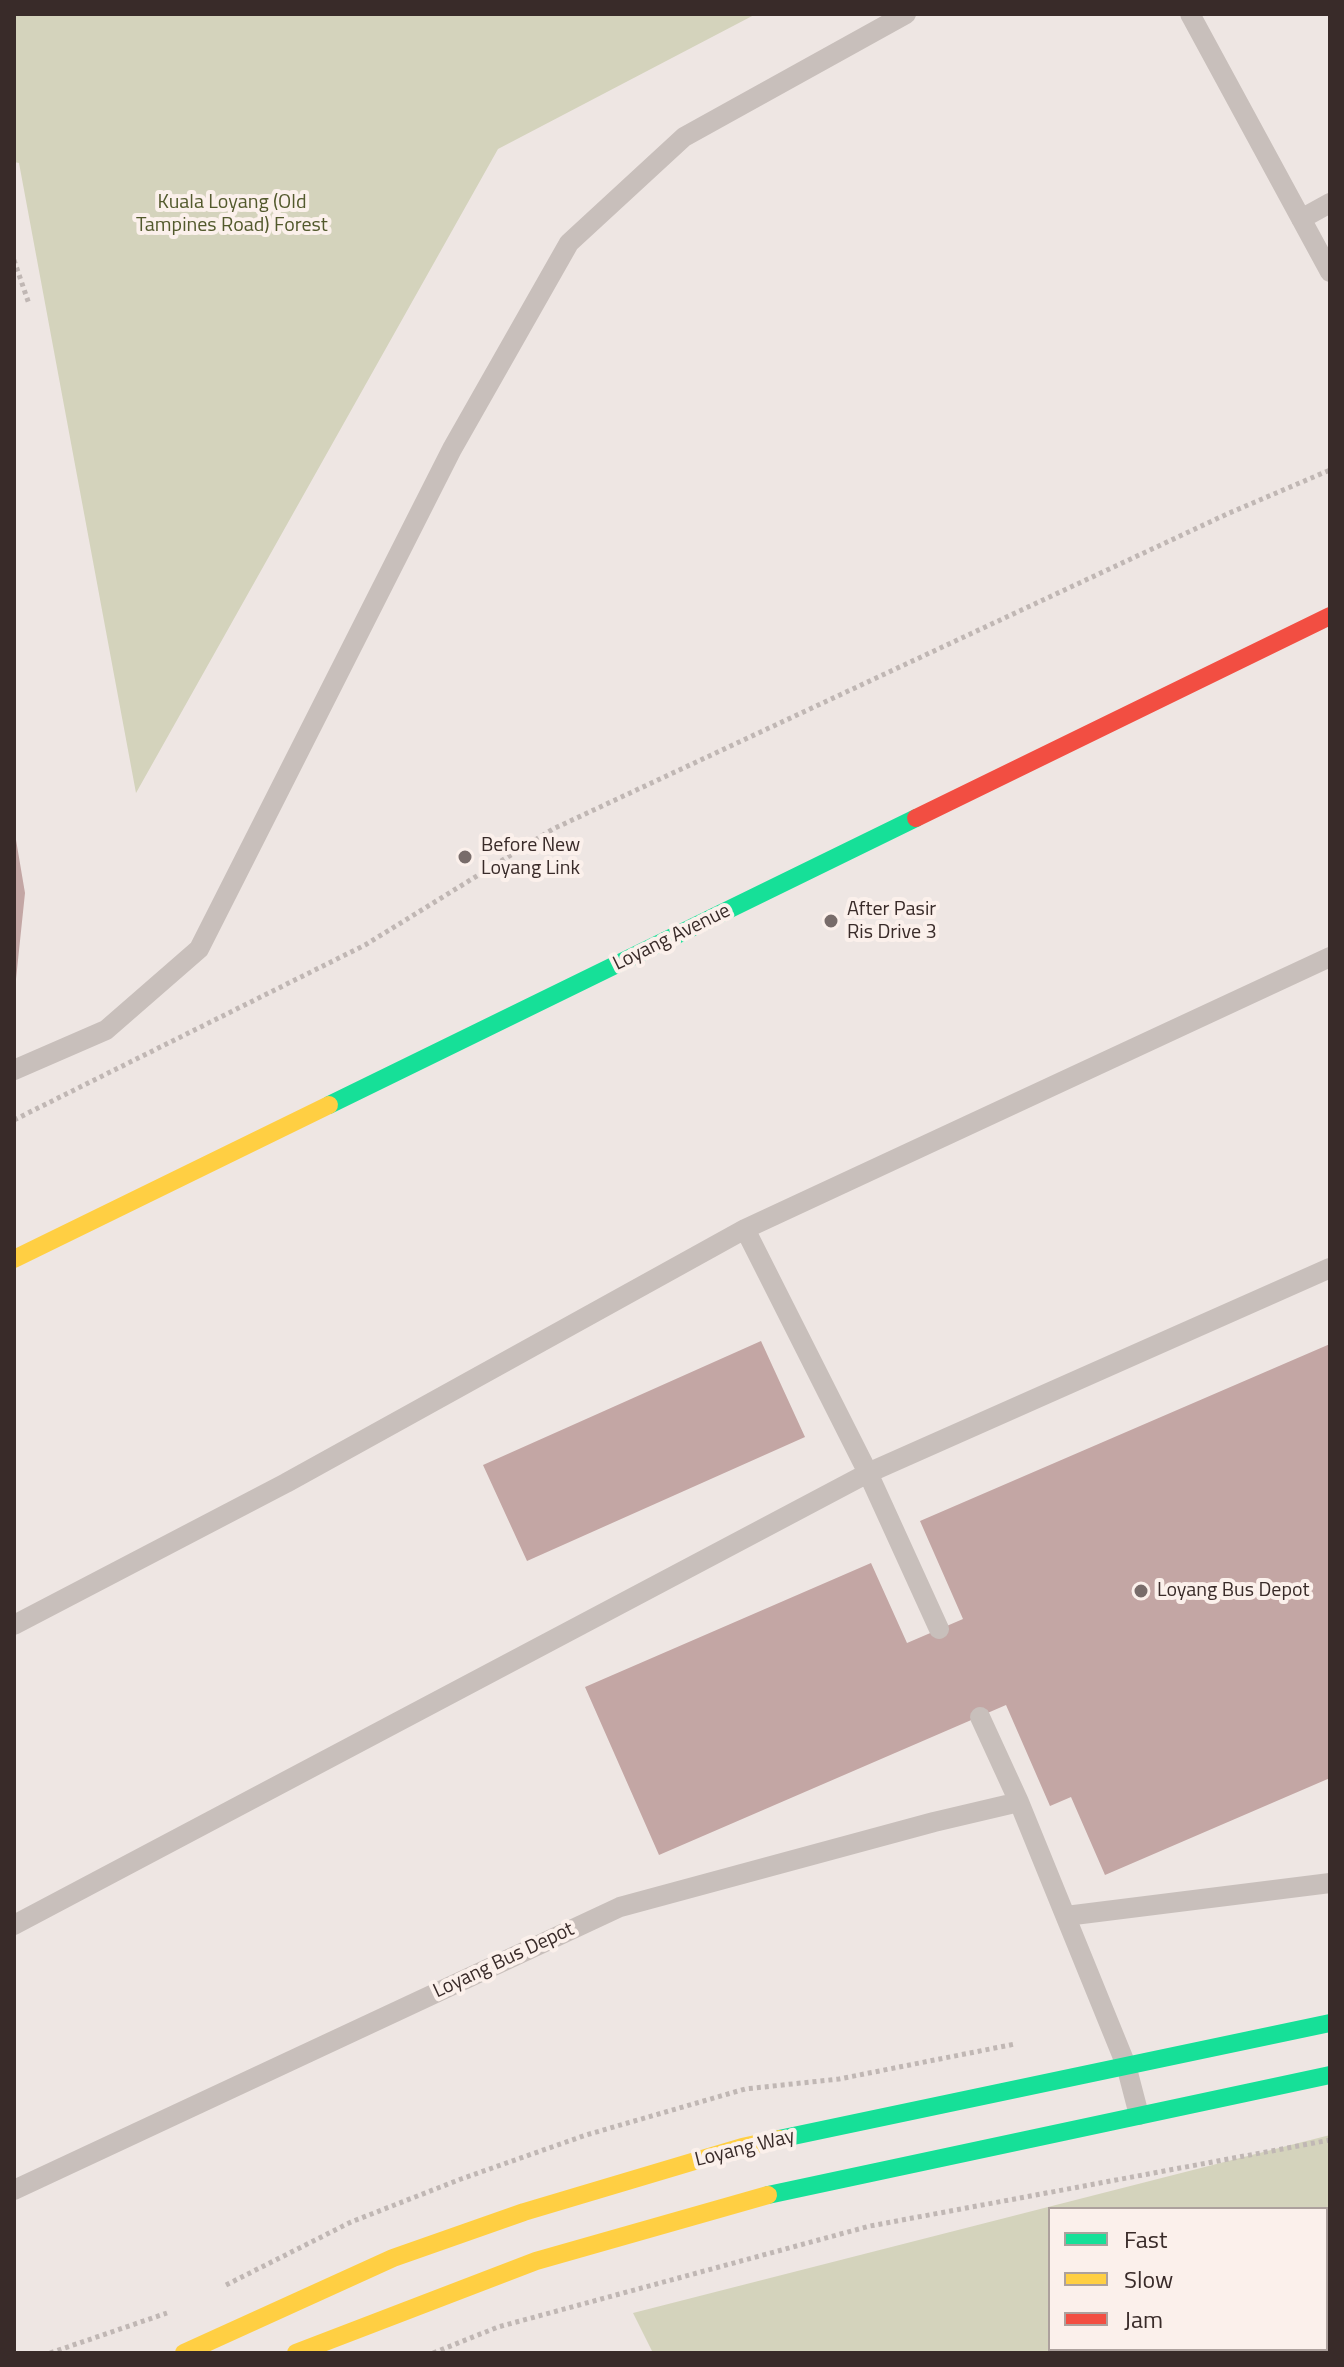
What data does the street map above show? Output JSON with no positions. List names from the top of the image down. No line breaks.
{"streets":{"main road":["Loyang Avenue","Loyang Way"],"lane":["Loyang Bus Depot"]},"parks":["Kuala Loyang (Old Tampines Road) Forest"],"places":["Before New Loyang Link","After Pasir Ris Drive 3","Loyang Bus Depot"],"legend":["Fast","Slow","Jam"]}
